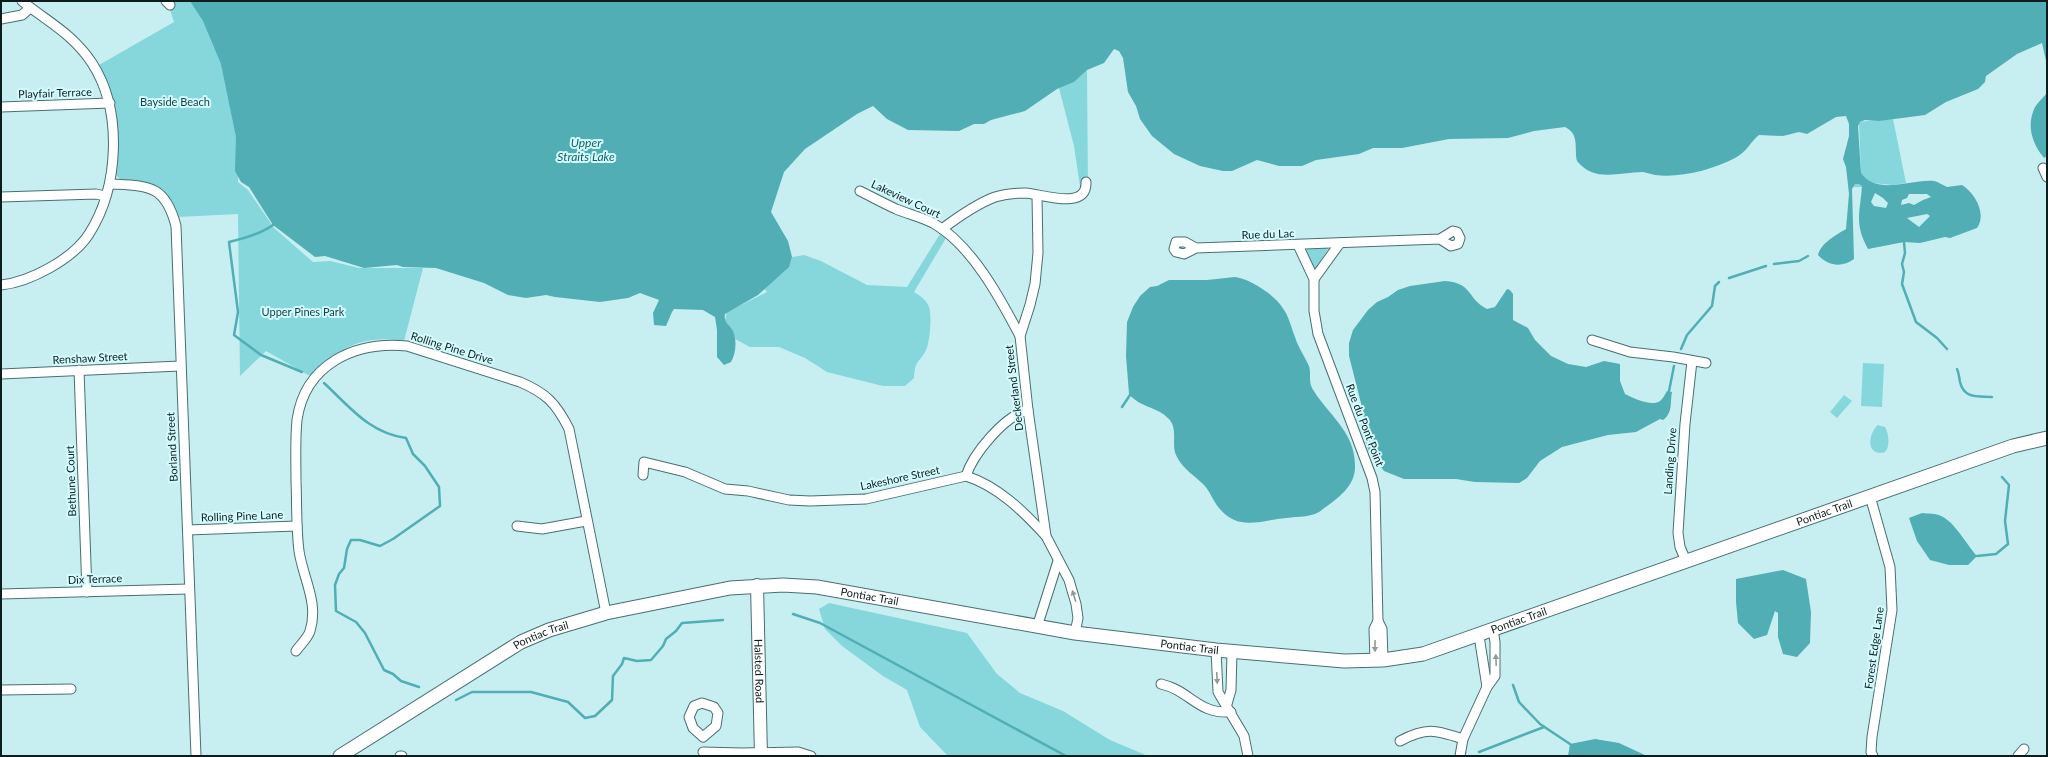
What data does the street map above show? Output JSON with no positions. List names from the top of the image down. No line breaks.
{"streets":{"main road":["Pontiac Trail"],"street":["Playfair Terrace","Lakeview Court","Rue du Lac","Rolling Pine Drive","Renshaw Street","Deckerland Street","Rue du Pont Point","Borland Street","Landing Drive","Lakeshore Street","Bethune Court","Rolling Pine Lane","Dix Terrace","Forest Edge Lane","Halsted Road"]},"crossings":[["Rue du Lac","Rue du Pont Point"],["Rolling Pine Drive","Pontiac Trail"],["Rolling Pine Drive","Rolling Pine Lane"],["Renshaw Street","Borland Street"],["Renshaw Street","Bethune Court"],["Deckerland Street","Pontiac Trail"],["Rue du Pont Point","Pontiac Trail"],["Borland Street","Rolling Pine Lane"],["Borland Street","Dix Terrace"],["Landing Drive","Pontiac Trail"],["Bethune Court","Dix Terrace"],["Pontiac Trail","Forest Edge Lane"],["Pontiac Trail","Halsted Road"]],"water":["Upper Straits Lake"],"parks":["Bayside Beach","Upper Pines Park"]}
